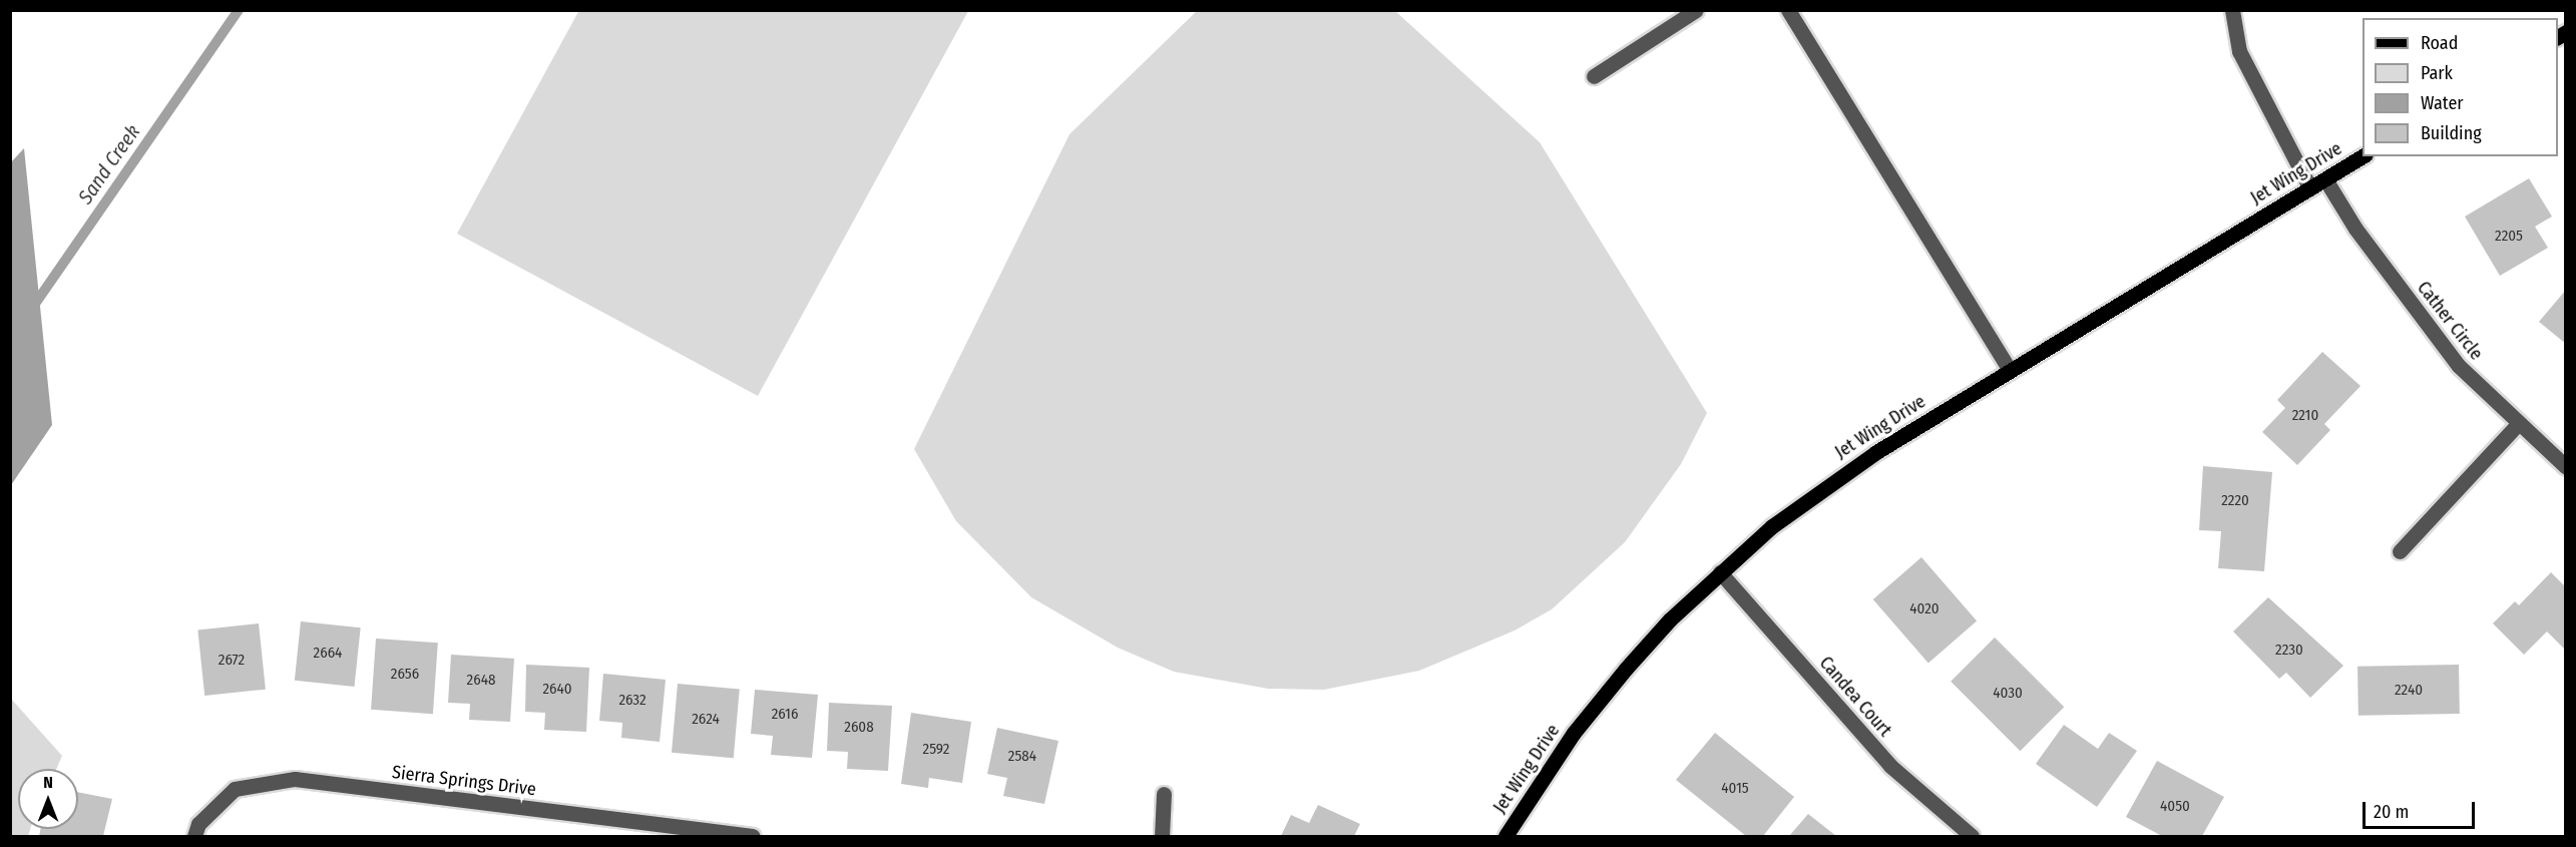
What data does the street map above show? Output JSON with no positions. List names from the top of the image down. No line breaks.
{"streets":{"main road":["Jet Wing Drive"],"street":["Cather Circle","Candea Court","Sierra Springs Drive"]},"crossings":[["Jet Wing Drive","Cather Circle"],["Jet Wing Drive","Candea Court"]],"water":["Sand Creek"],"house_numbers":["2205","2210","2220","4020","2230","2664","2672","2656","2648","2640","2240","4030","2632","2616","2624","2608","2592","2584","4015","4050"],"legend":["Road","Park","Water","Building"],"scale_bar":"20 m","north":"top"}
